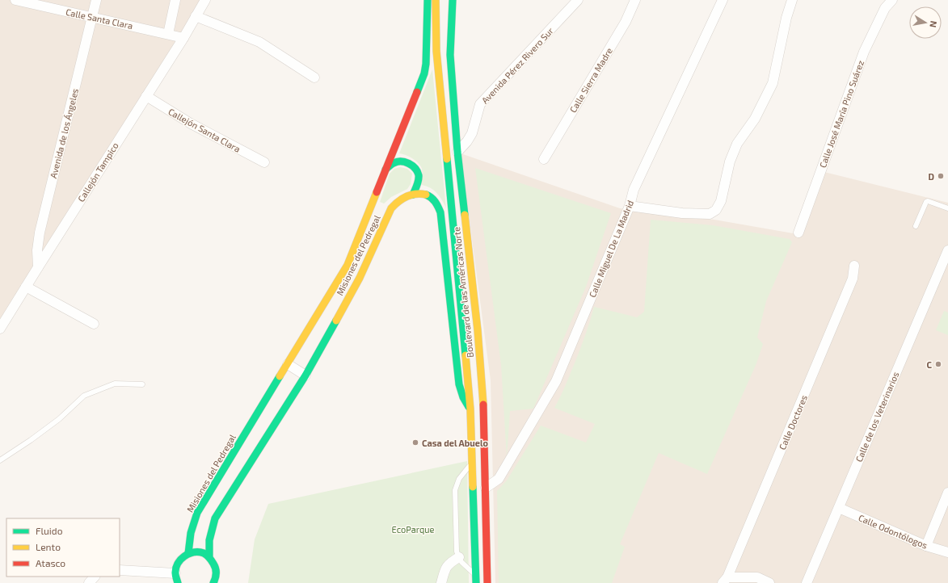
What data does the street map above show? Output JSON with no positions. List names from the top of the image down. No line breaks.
{"streets":{"street":["Calle Santa Clara","Avenida Pérez Rivero Sur","Calle Sierra Madre","Calle José María Pino Suárez","Callejón Santa Clara","Avenida de los Ángeles","Callejón Tampico","Calle Miguel De La Madrid","Misiones del Pedregal","Boulevard de las Américas Norte","Calle de los Veterinarios","Calle Doctores","Calle Odontólogos"]},"crossings":[["Calle Santa Clara","Avenida de los Ángeles"],["Calle Santa Clara","Callejón Tampico"],["Avenida Pérez Rivero Sur","Boulevard de las Américas Norte"],["Callejón Santa Clara","Callejón Tampico"],["Avenida de los Ángeles","Callejón Tampico"],["Calle Miguel De La Madrid","Boulevard de las Américas Norte"],["Calle de los Veterinarios","Calle Odontólogos"]],"parks":["EcoParque"],"places":["D","C","Casa del Abuelo"],"legend":["Fluido","Lento","Atasco"],"north":"right"}
